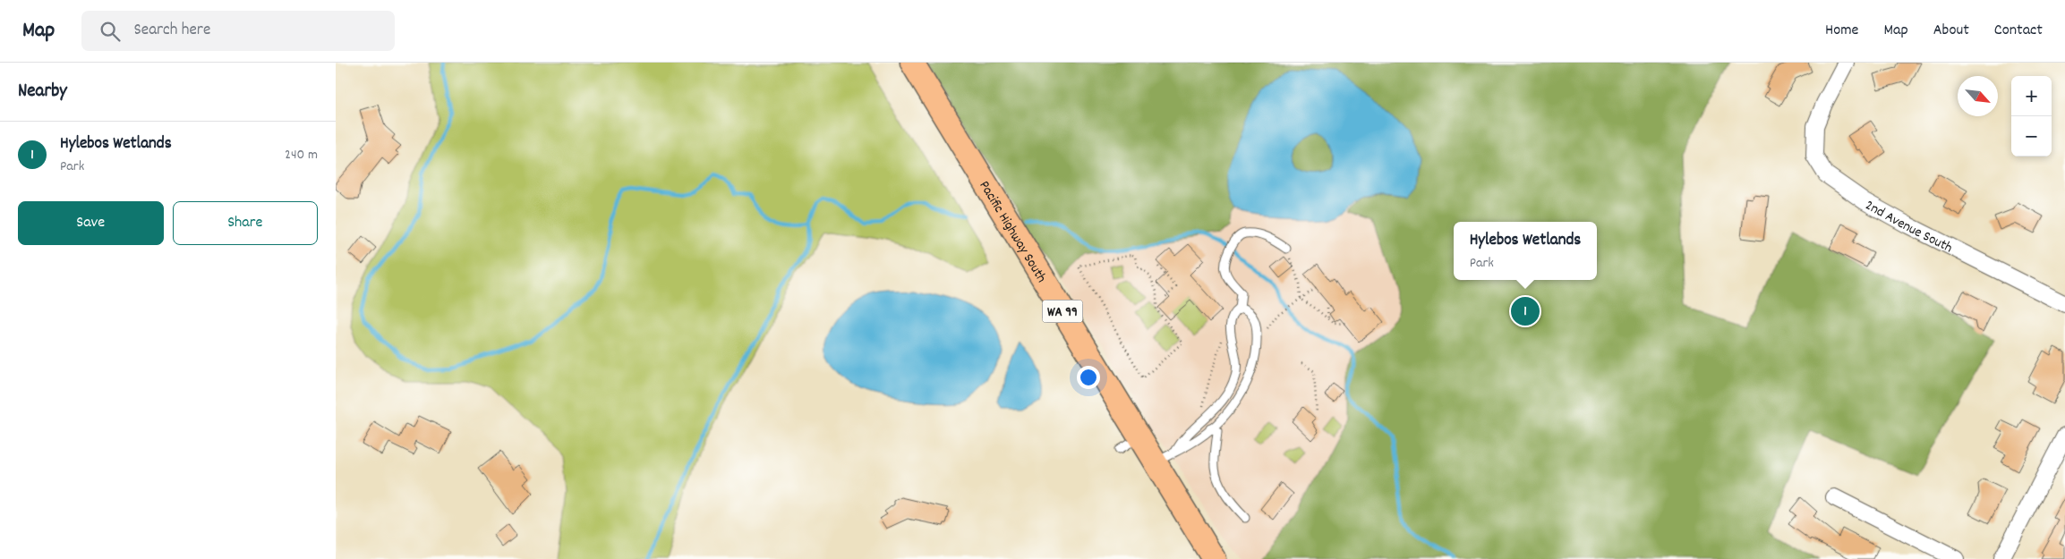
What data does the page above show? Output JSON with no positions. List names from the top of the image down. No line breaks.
{"streets":{"main road":["Pacific Highway South","WA 99"],"street":["2nd Avenue South"]},"north":"bottom right","page":{"header":"Map","search":"Search here","nav":["Home","Map","About","Contact"],"heading":"Nearby","map_buttons":["+","−"],"list":[{"mark":"1","name":"Hylebos Wetlands","note":"Park","value":"240 m"}],"buttons":["Save","Share"],"popup":["Hylebos Wetlands","Park"],"pins":"1"}}
